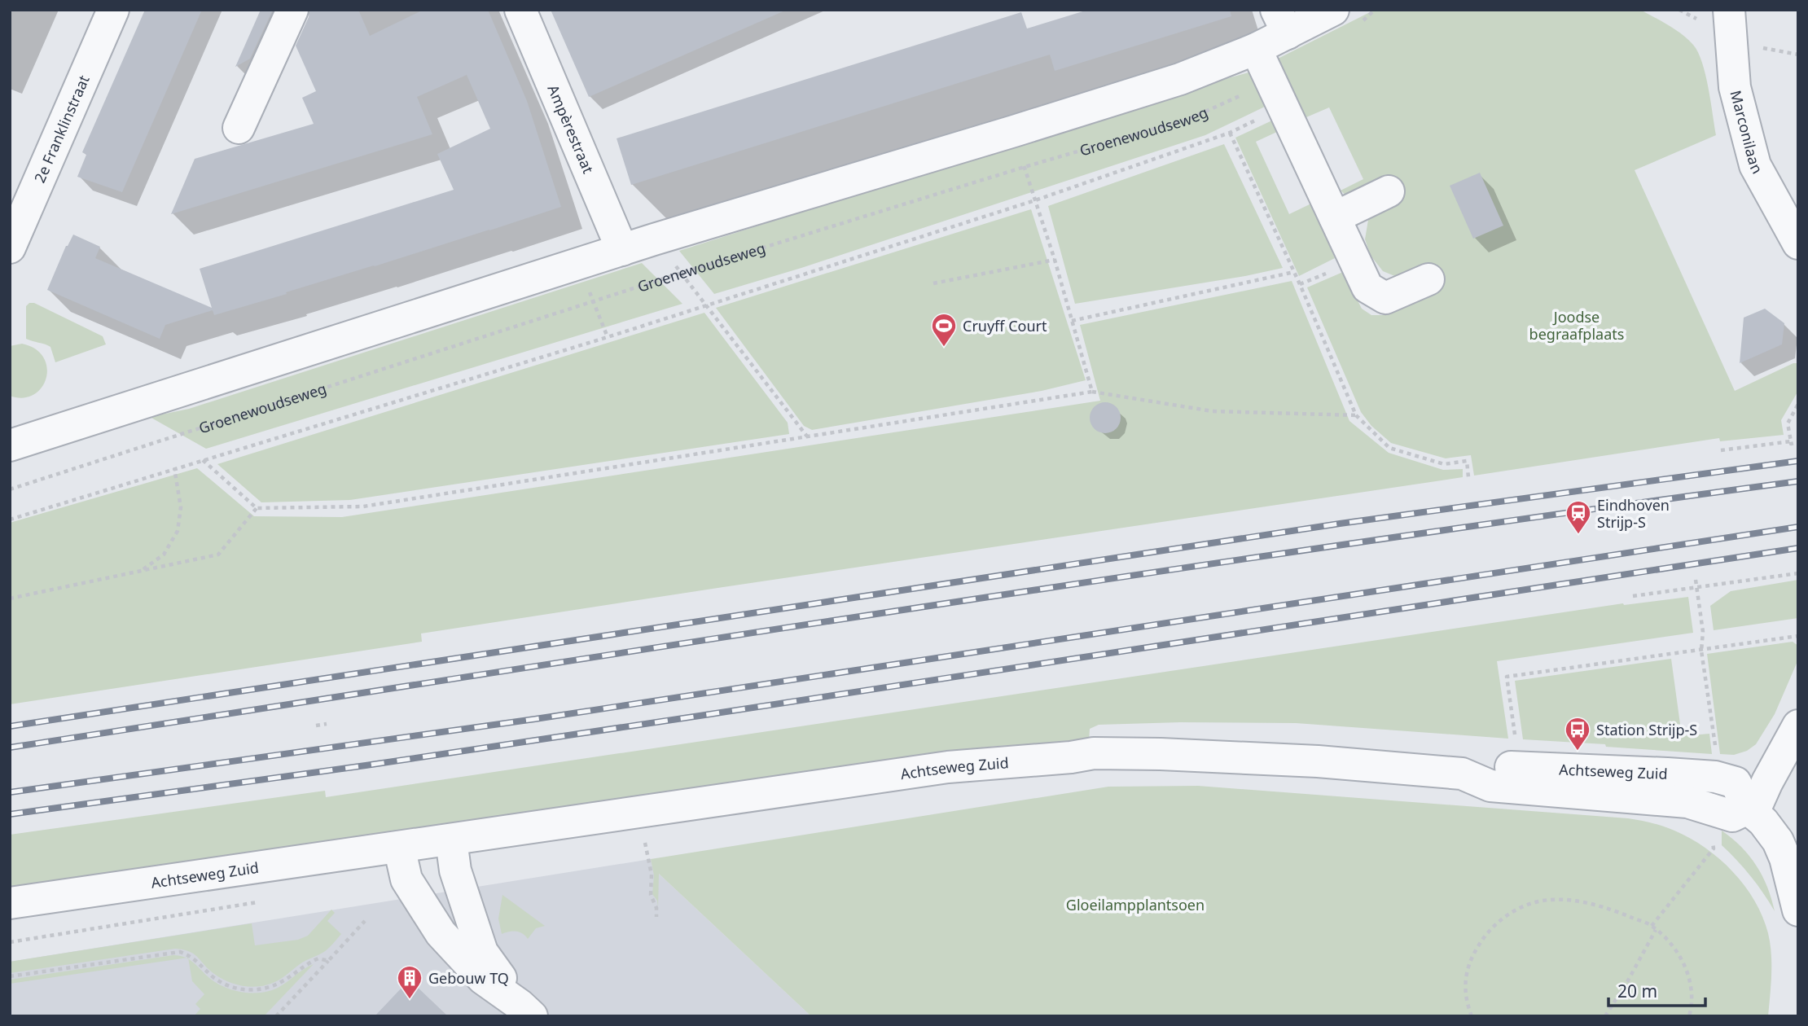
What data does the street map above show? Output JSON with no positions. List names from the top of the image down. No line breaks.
{"streets":{"street":["2e Franklinstraat","Ampèrestraat","Marconilaan","Achtseweg Zuid"],"path":["Groenewoudseweg"]},"parks":["Joodse begraafplaats","Gloeilampplantsoen"],"places":{"sports":["Cruyff Court"],"station":["Eindhoven Strijp-S"],"bus stop":["Station Strijp-S"],"building":["Gebouw TQ"]},"scale_bar":"20 m"}
